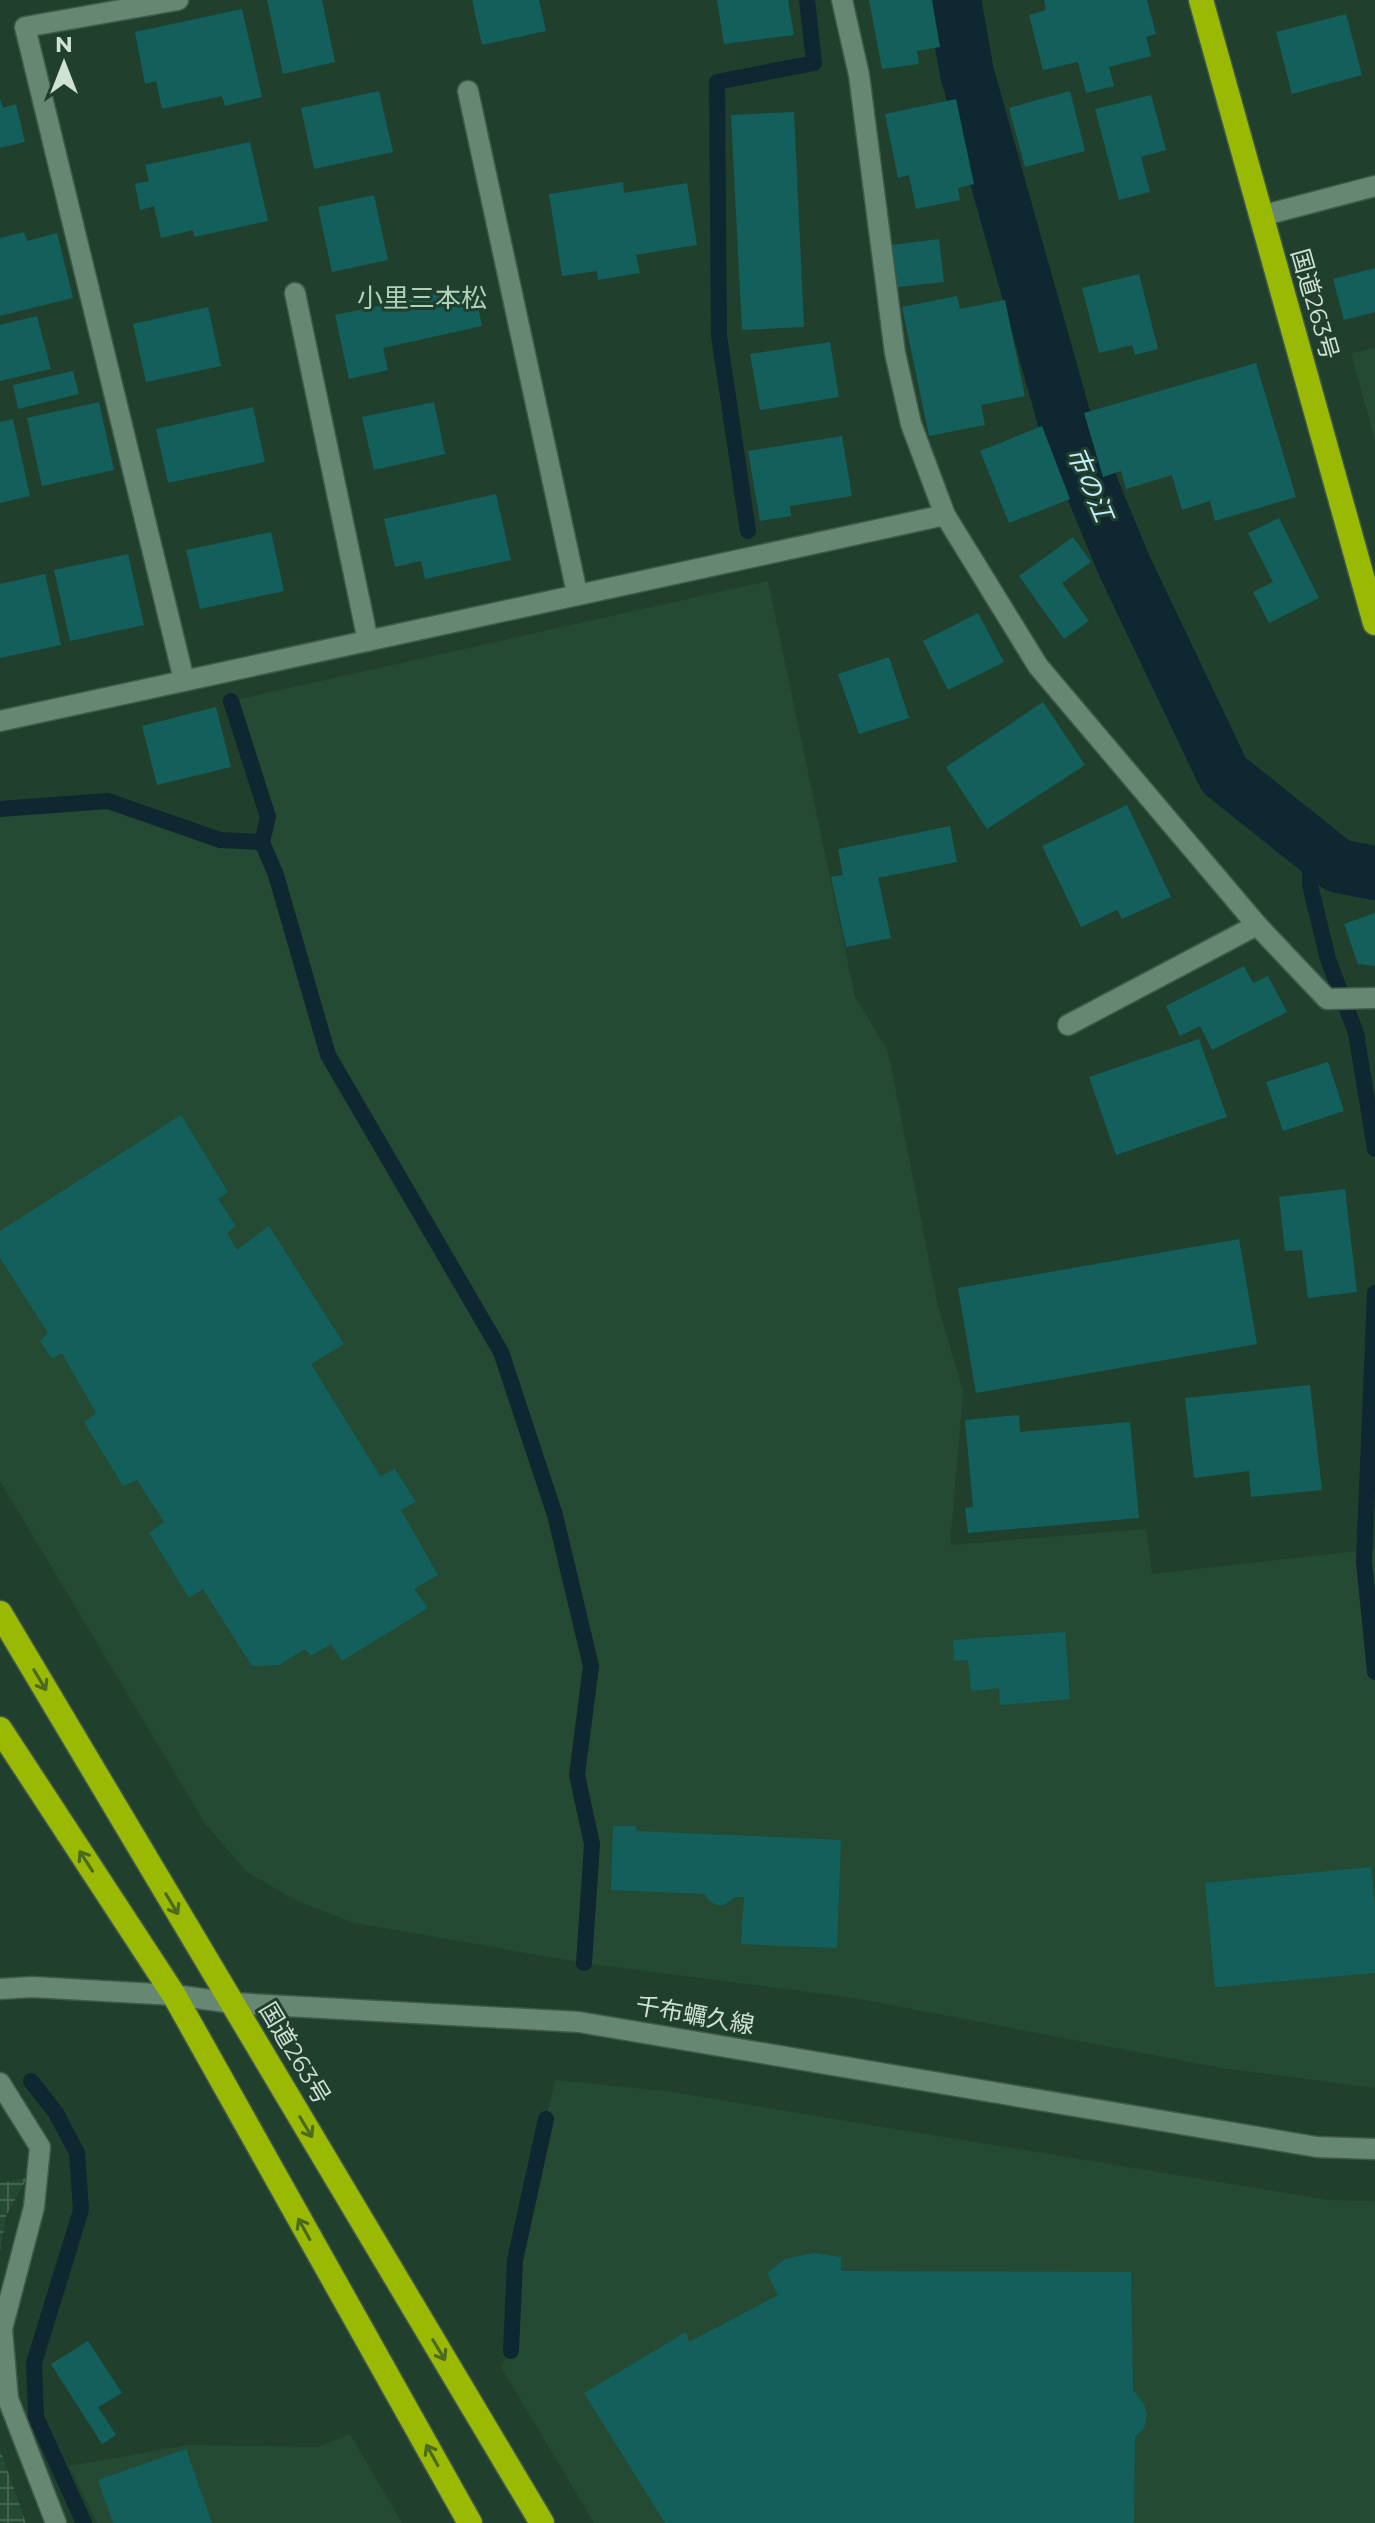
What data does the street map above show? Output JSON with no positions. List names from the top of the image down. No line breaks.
{"streets":{"highway":["国道263号"],"street":["千布蠣久線"]},"crossings":[["国道263号","千布蠣久線"]],"districts":["小里三本松"],"water":["市の江"],"north":"top"}
